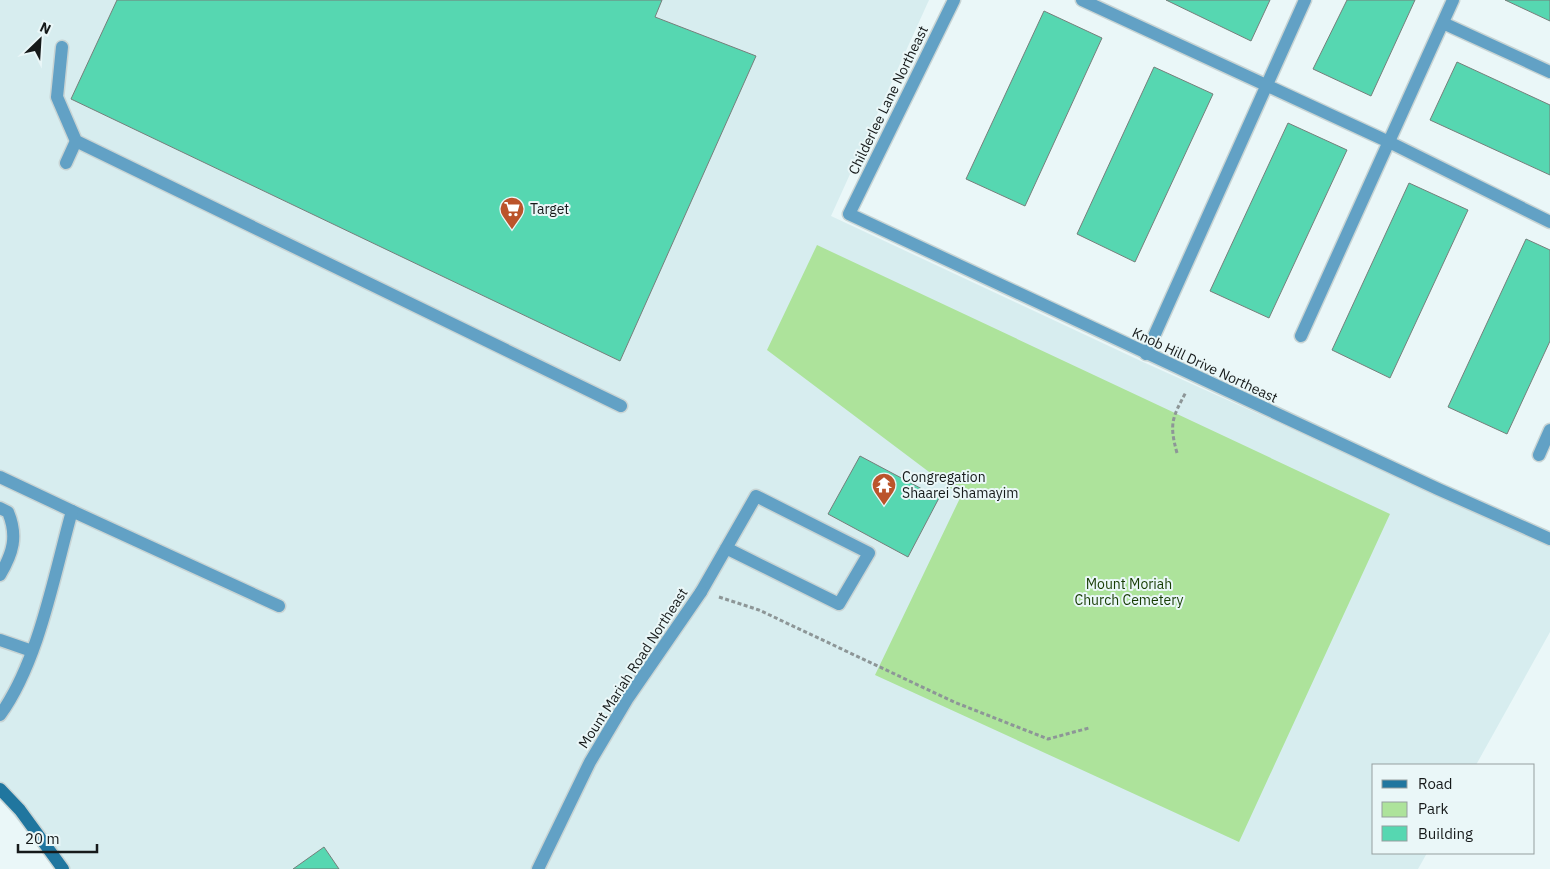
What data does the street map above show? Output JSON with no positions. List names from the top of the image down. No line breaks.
{"streets":{"street":["Childerlee Lane Northeast","Knob Hill Drive Northeast","Mount Mariah Road Northeast"]},"crossings":[["Childerlee Lane Northeast","Knob Hill Drive Northeast"]],"parks":["Mount Moriah Church Cemetery"],"places":{"supermarket":["Target"],"temple":["Congregation Shaarei Shamayim"]},"legend":["Road","Park","Building"],"scale_bar":"20 m","north":"top right"}
